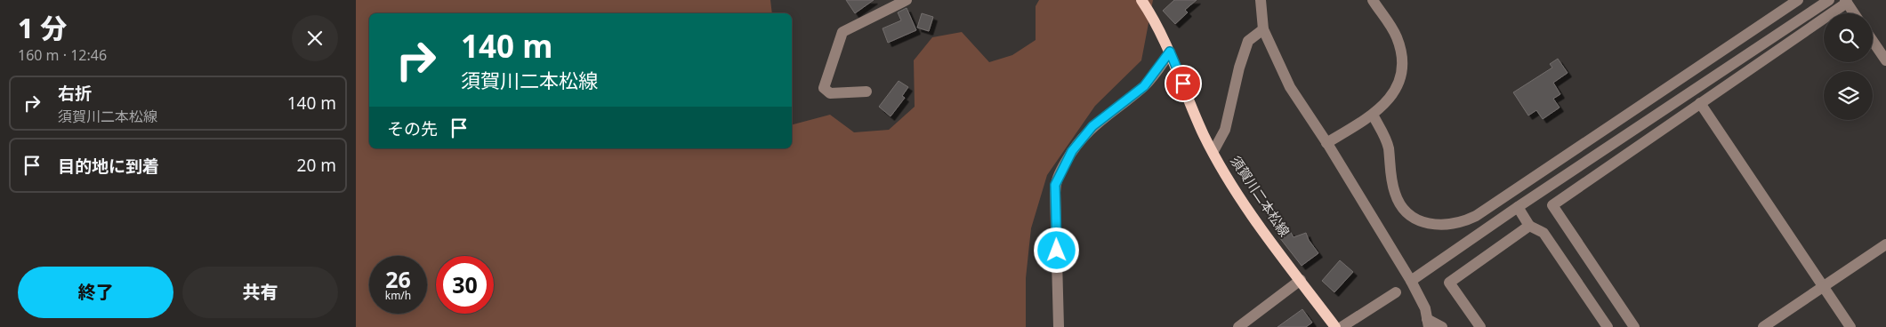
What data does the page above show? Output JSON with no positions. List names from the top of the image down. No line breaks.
{"streets":{"main road":["須賀川二本松線"]},"page":{"heading":["1 分","160 m · 12:46"],"turn":["140 m","須賀川二本松線"],"list":[{"name":"右折","note":"須賀川二本松線","value":"140 m"},{"name":"目的地に到着","value":"20 m"}],"then":"その先","speed":"26 km/h","limit":"30","buttons":["終了","共有"]}}
